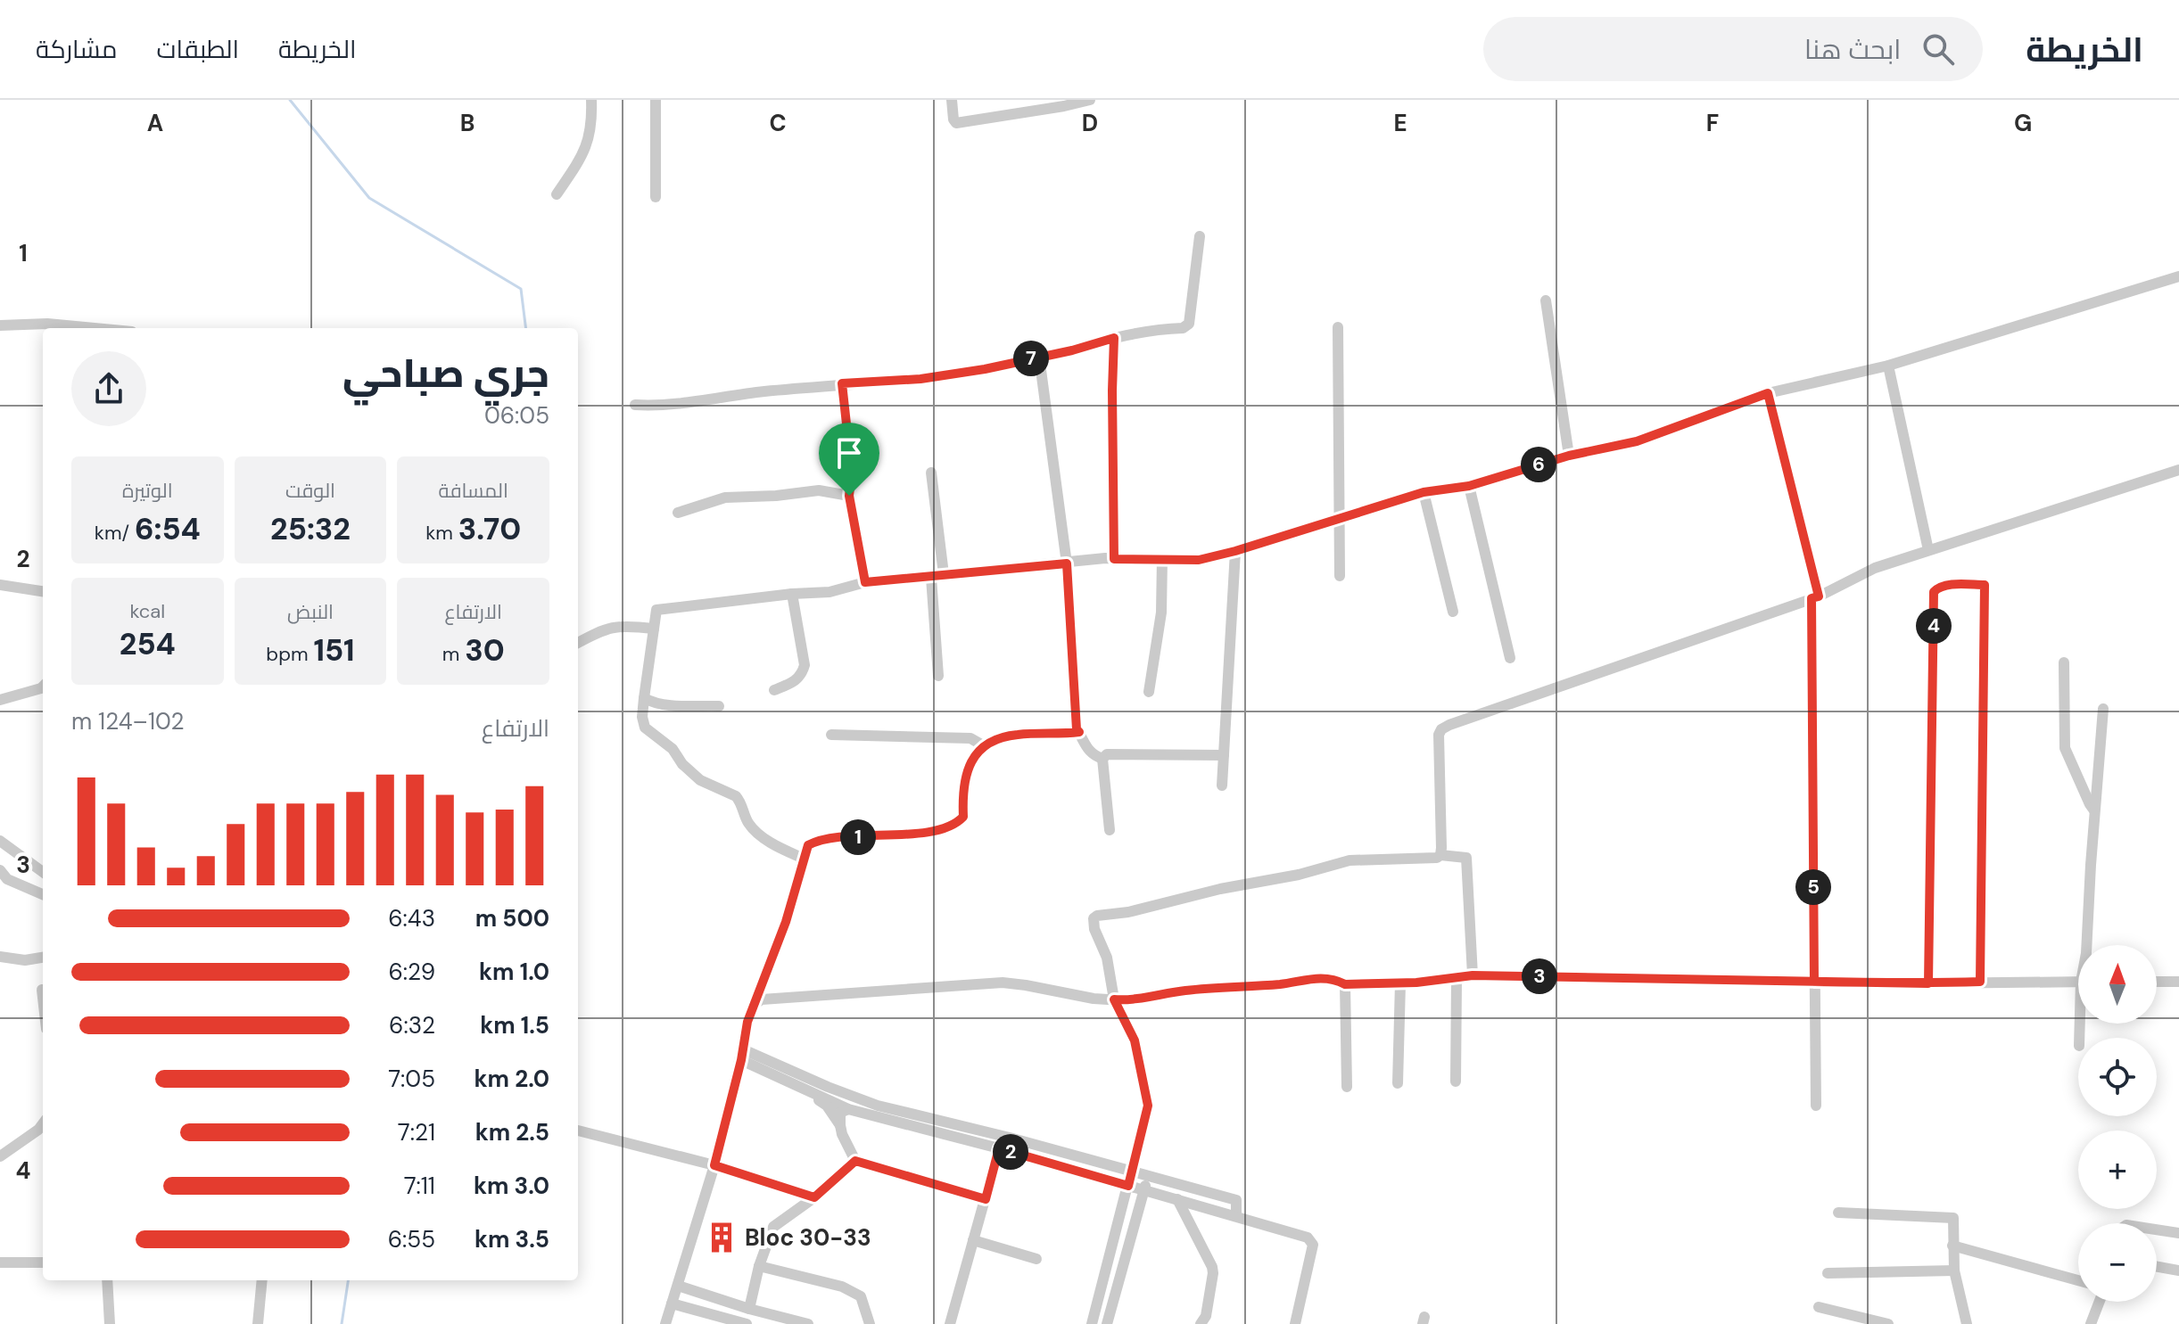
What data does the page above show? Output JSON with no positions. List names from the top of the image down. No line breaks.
{"places":{"building":["Bloc 30-33"]},"north":"top","page":{"header":"الخريطة","search":"ابحث هنا","nav":["الخريطة","الطبقات","مشاركة"],"heading":["جري صباحي","06:05"],"pins":["7","6","4","1","5","3","2"],"stats":[["المسافة","3.70 km"],["الوقت","25:32"],["الوتيرة","6:54 /km"],["الارتفاع","30 m"],["النبض","151 bpm"],["kcal","254"]],"chart":["الارتفاع","102–124 m"],"list":[{"name":"500 m","note":"6:43"},{"name":"1.0 km","note":"6:29"},{"name":"1.5 km","note":"6:32"},{"name":"2.0 km","note":"7:05"},{"name":"2.5 km","note":"7:21"},{"name":"3.0 km","note":"7:11"},{"name":"3.5 km","note":"6:55"}],"map_buttons":["+","−"]},"grid":{"columns":["A","B","C","D","E","F","G"],"rows":["1","2","3","4"]}}
